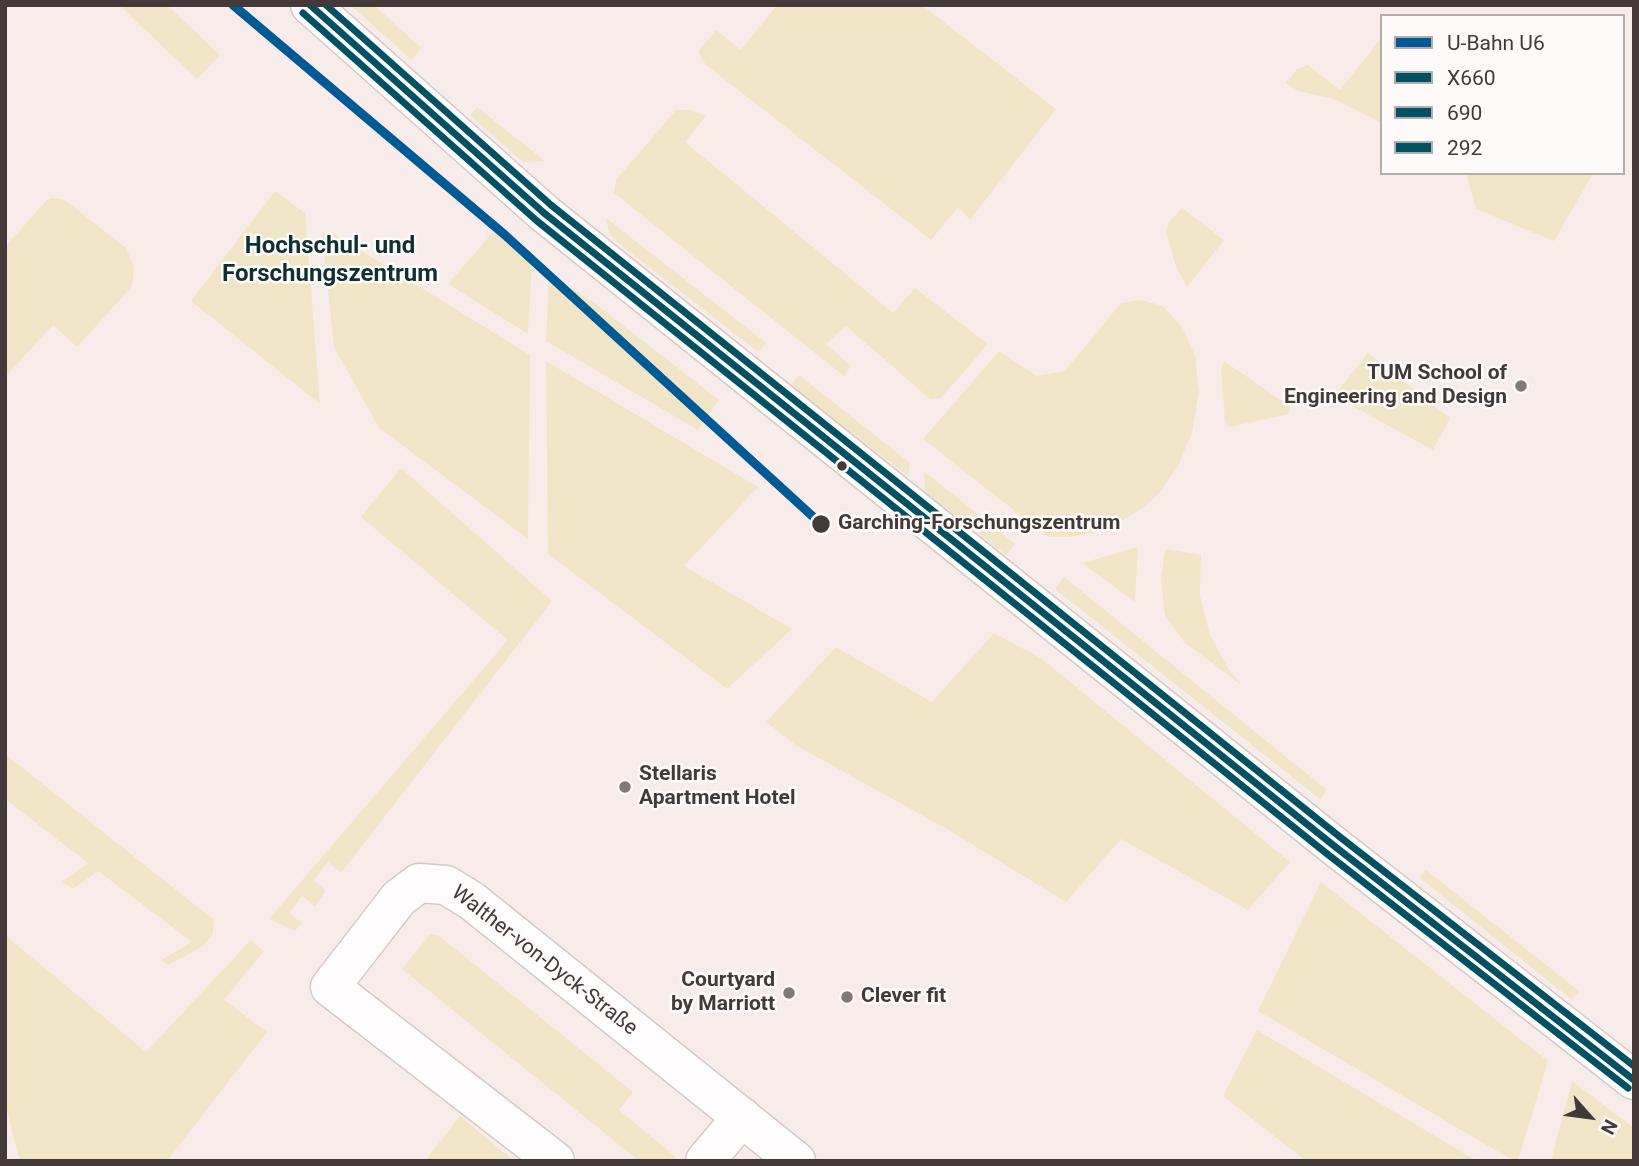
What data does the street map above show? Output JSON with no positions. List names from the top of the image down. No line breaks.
{"streets":{"street":["Walther-von-Dyck-Straße"]},"districts":["Hochschul- und Forschungszentrum"],"places":["TUM School of Engineering and Design","Garching-Forschungszentrum","Stellaris Apartment Hotel","Courtyard by Marriott","Clever fit"],"lines":["metro line U6","transit line X660","transit line 292","transit line 690"],"legend":["U-Bahn U6","X660","690","292"],"north":"bottom right"}
